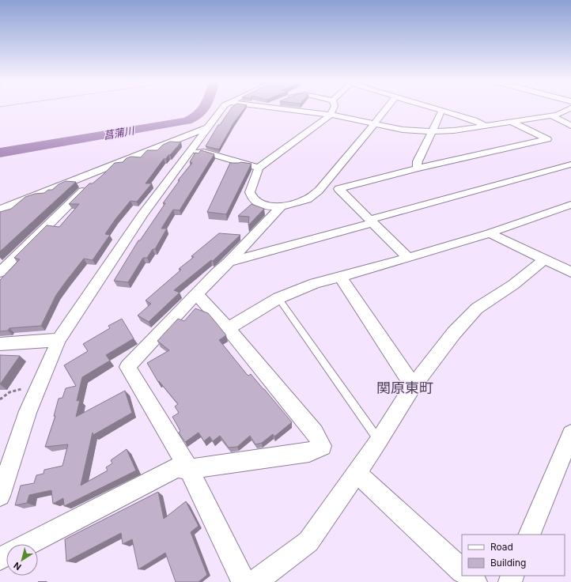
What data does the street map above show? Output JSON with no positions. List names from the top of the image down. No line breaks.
{"districts":["関原東町"],"water":["菖蒲川"],"legend":["Road","Building"],"north":"bottom left"}
